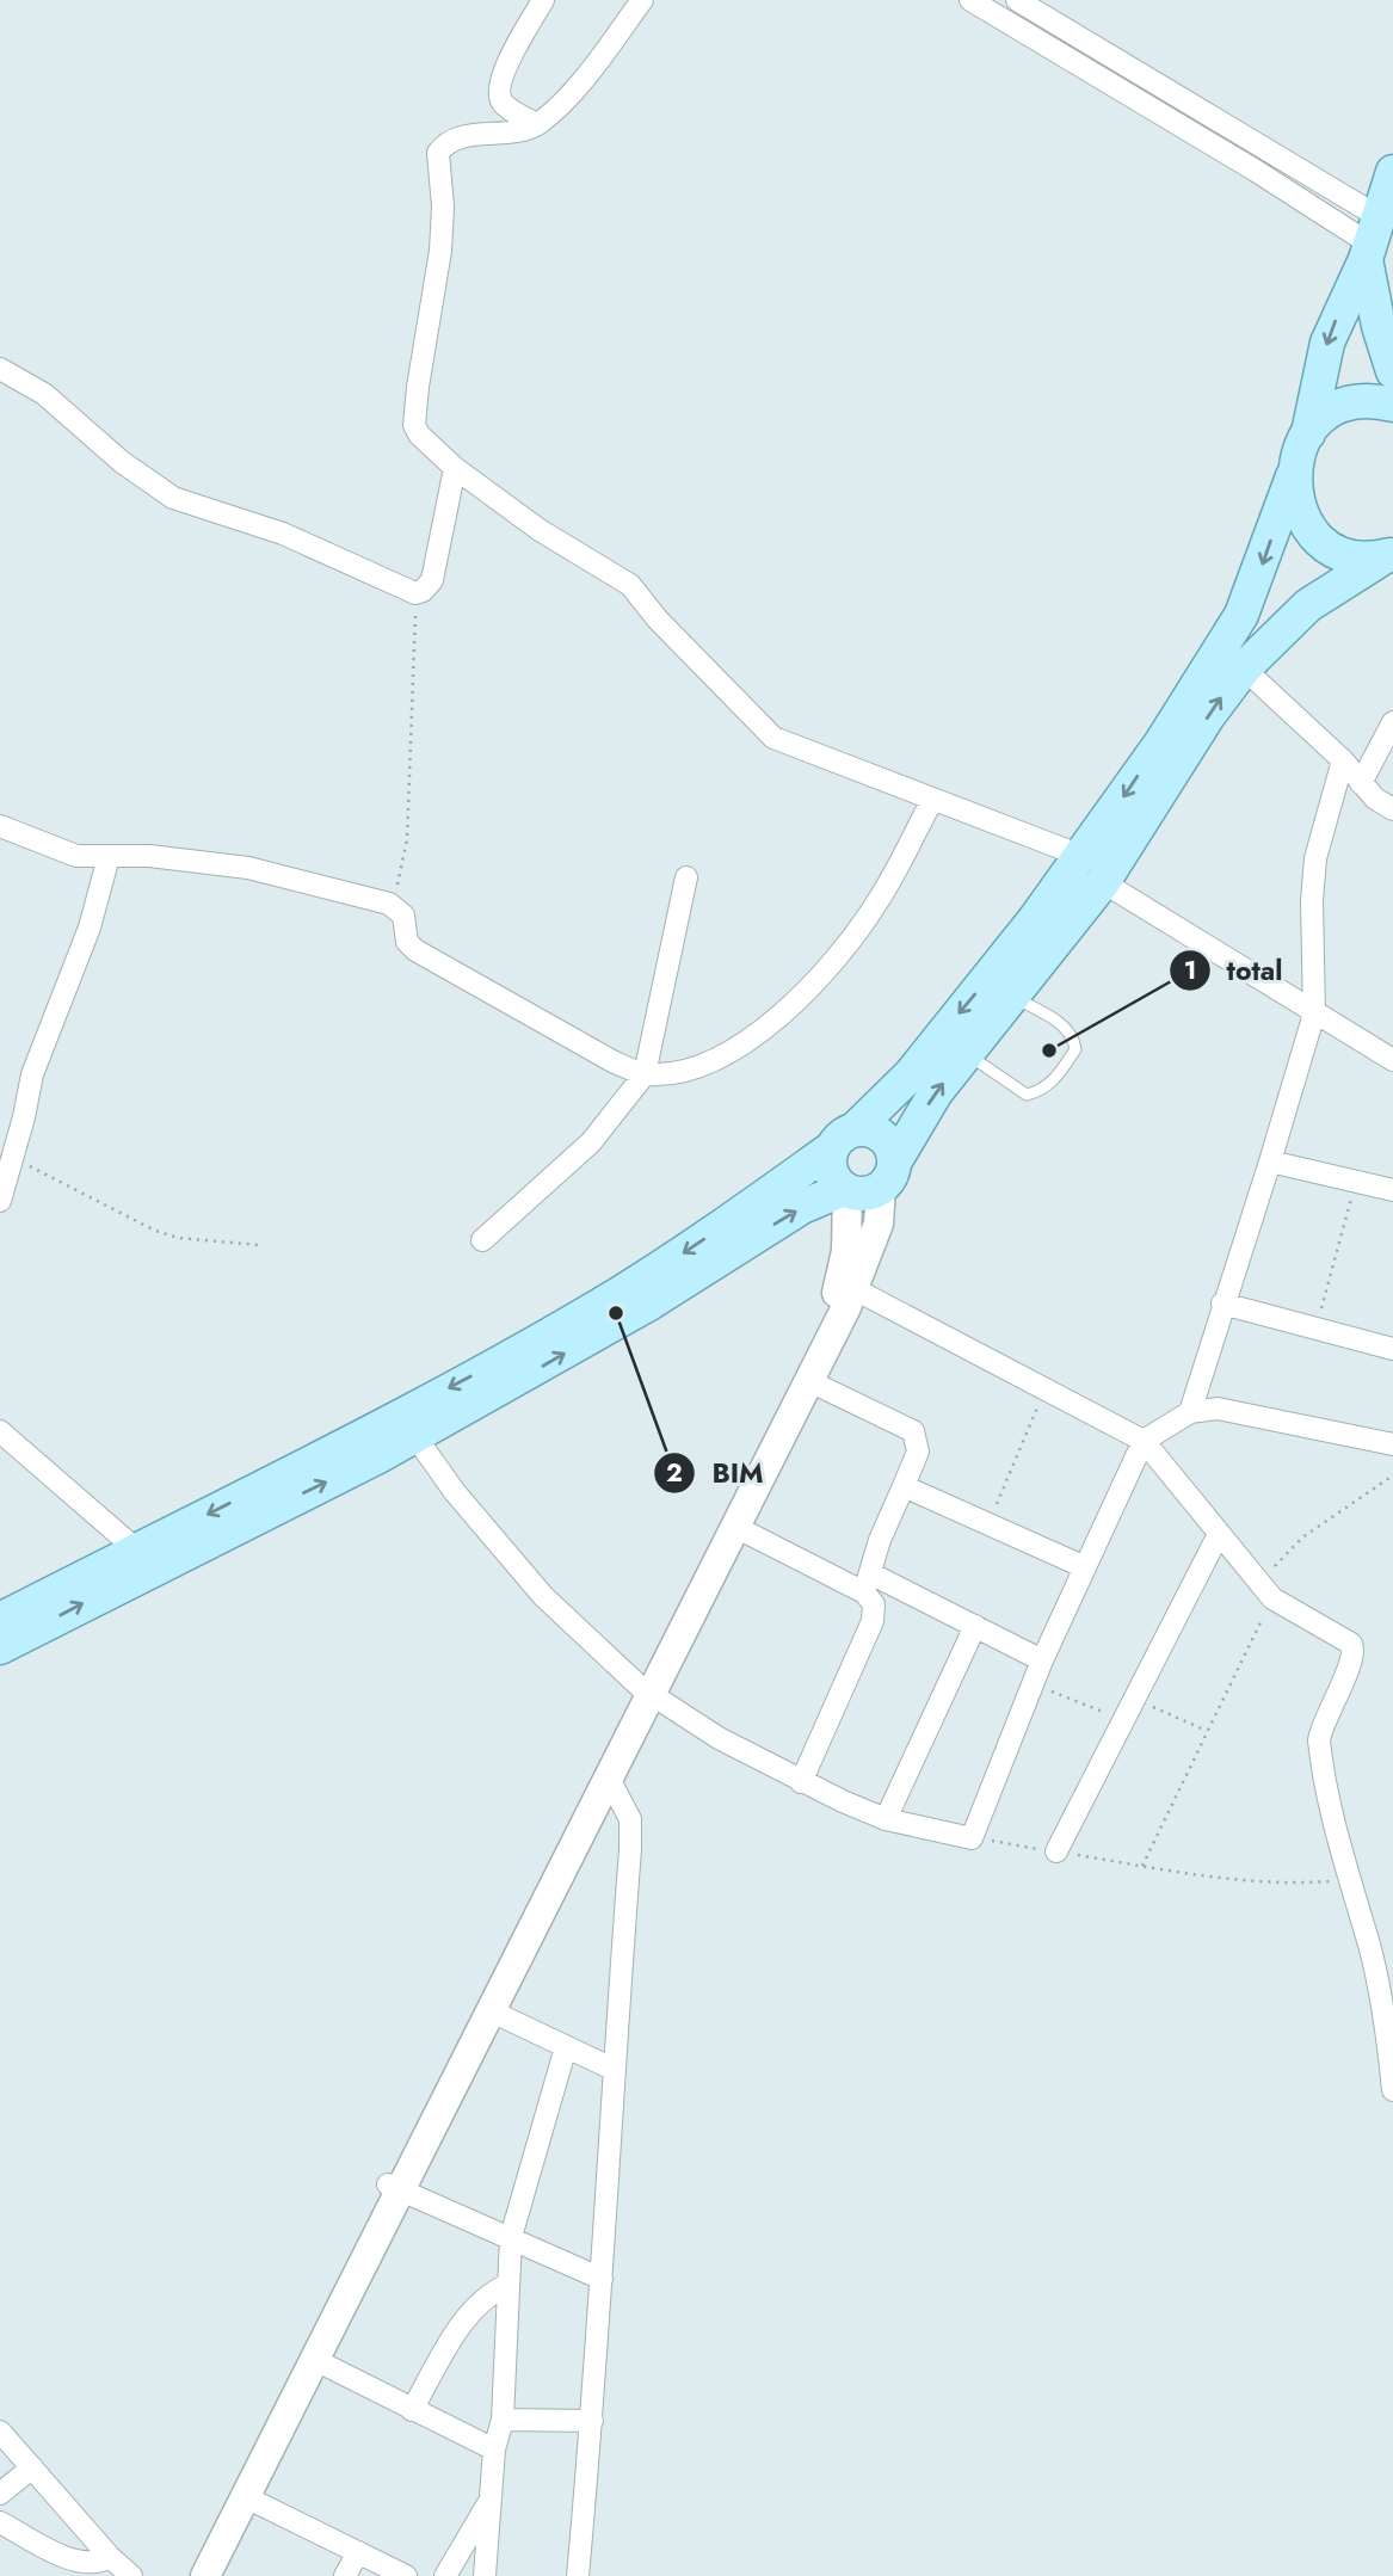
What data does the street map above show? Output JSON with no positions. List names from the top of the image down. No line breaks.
{"places":["total","BIM"]}
